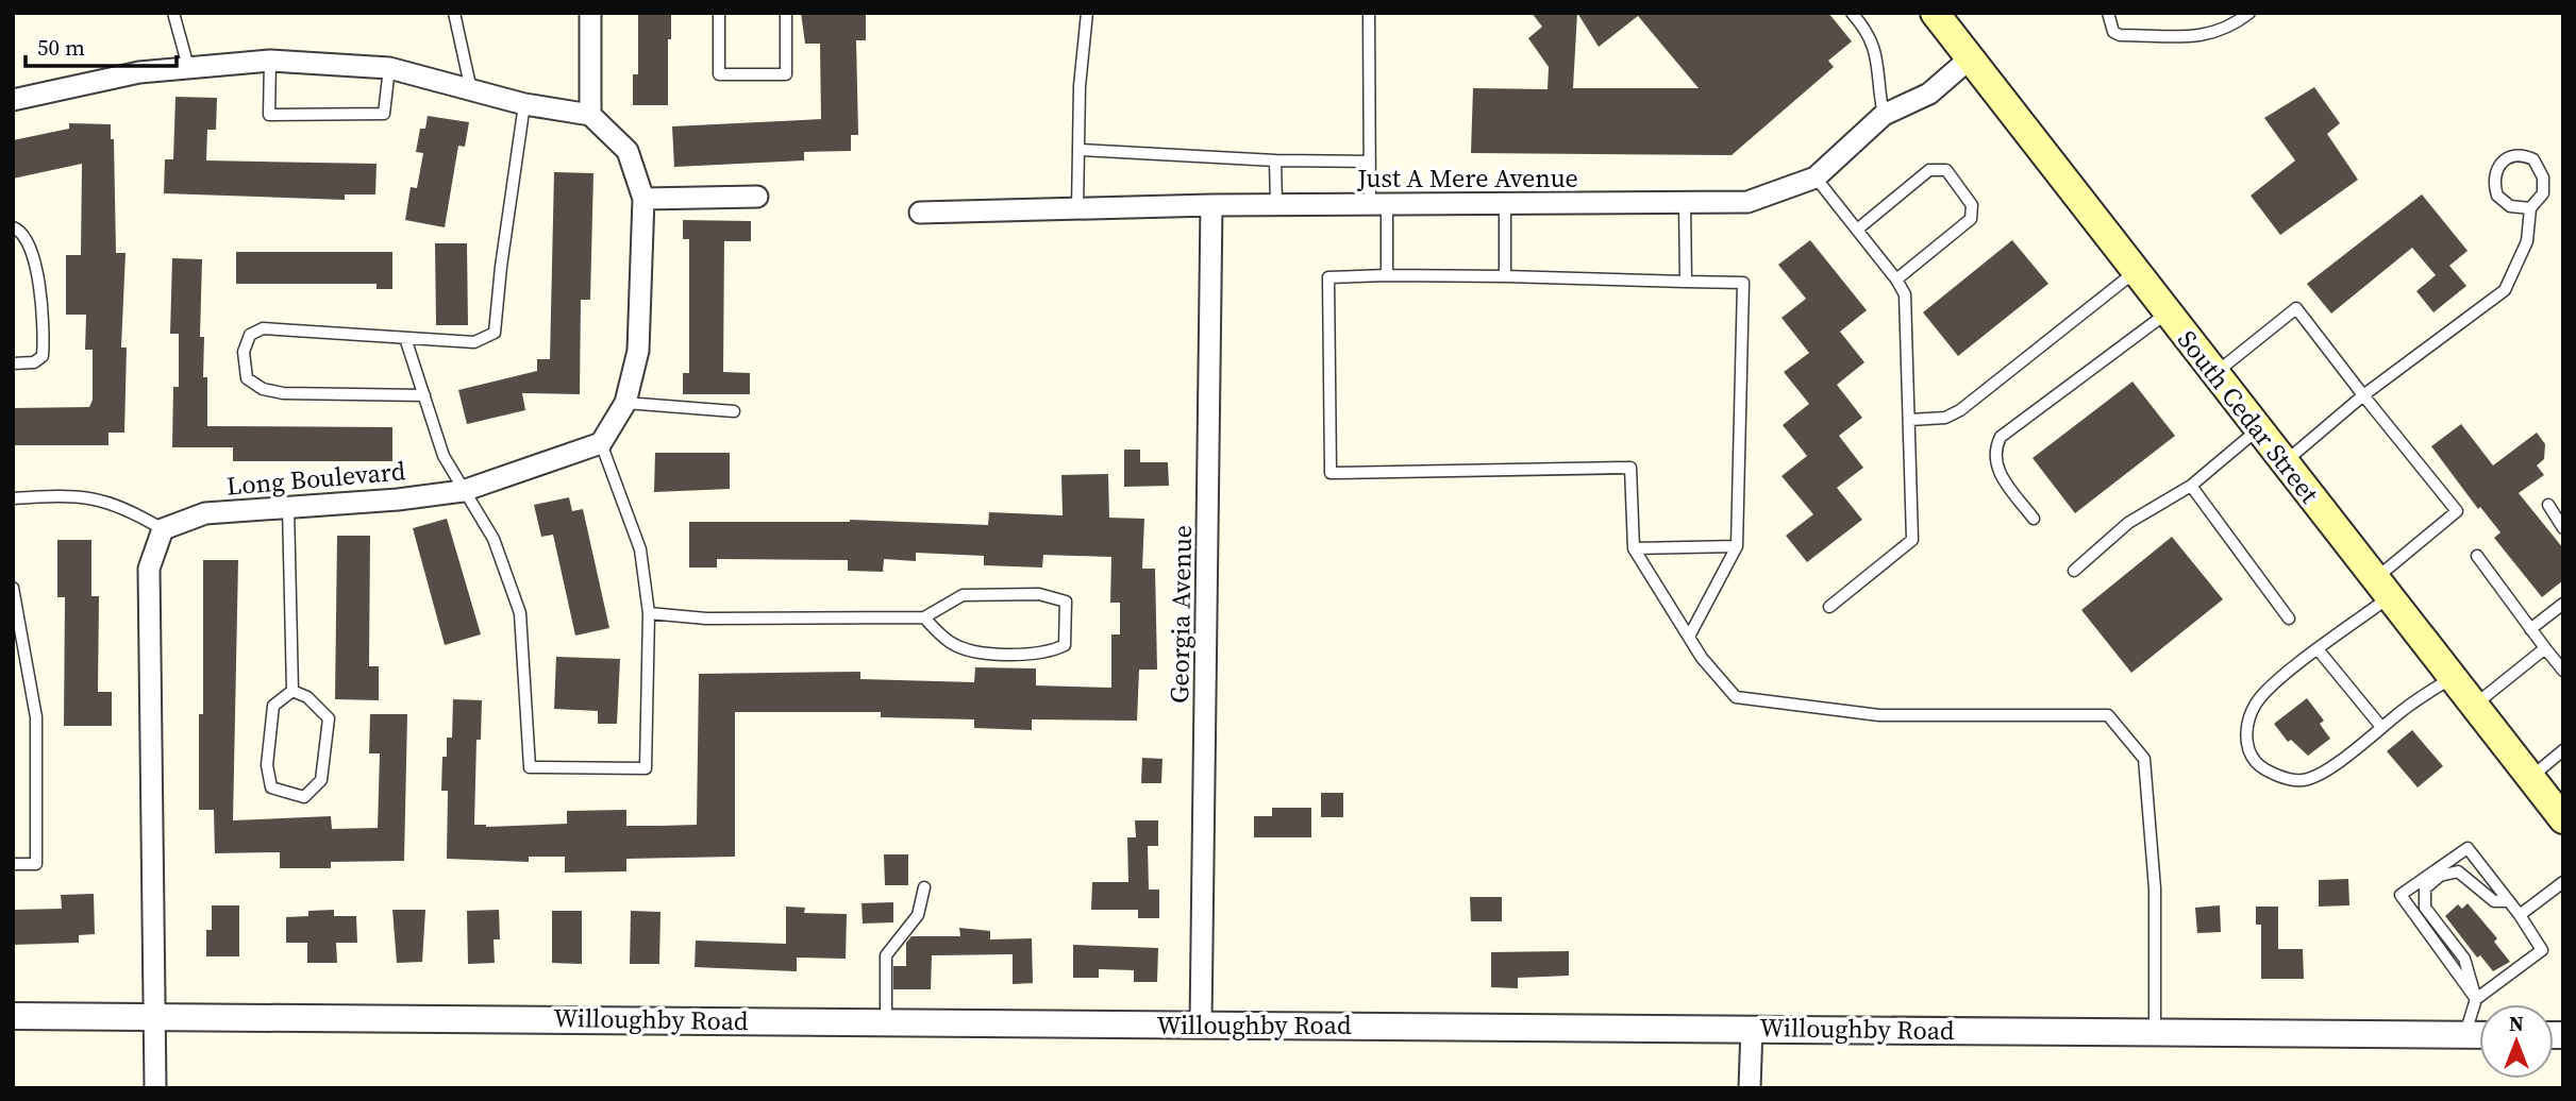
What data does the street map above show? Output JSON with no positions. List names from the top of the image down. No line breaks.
{"streets":{"main road":["South Cedar Street"],"street":["Just A Mere Avenue","Long Boulevard","Georgia Avenue","Willoughby Road"]},"crossings":[["Just A Mere Avenue","South Cedar Street"],["Just A Mere Avenue","Georgia Avenue"],["Georgia Avenue","Willoughby Road"]],"scale_bar":"50 m","north":"top"}
